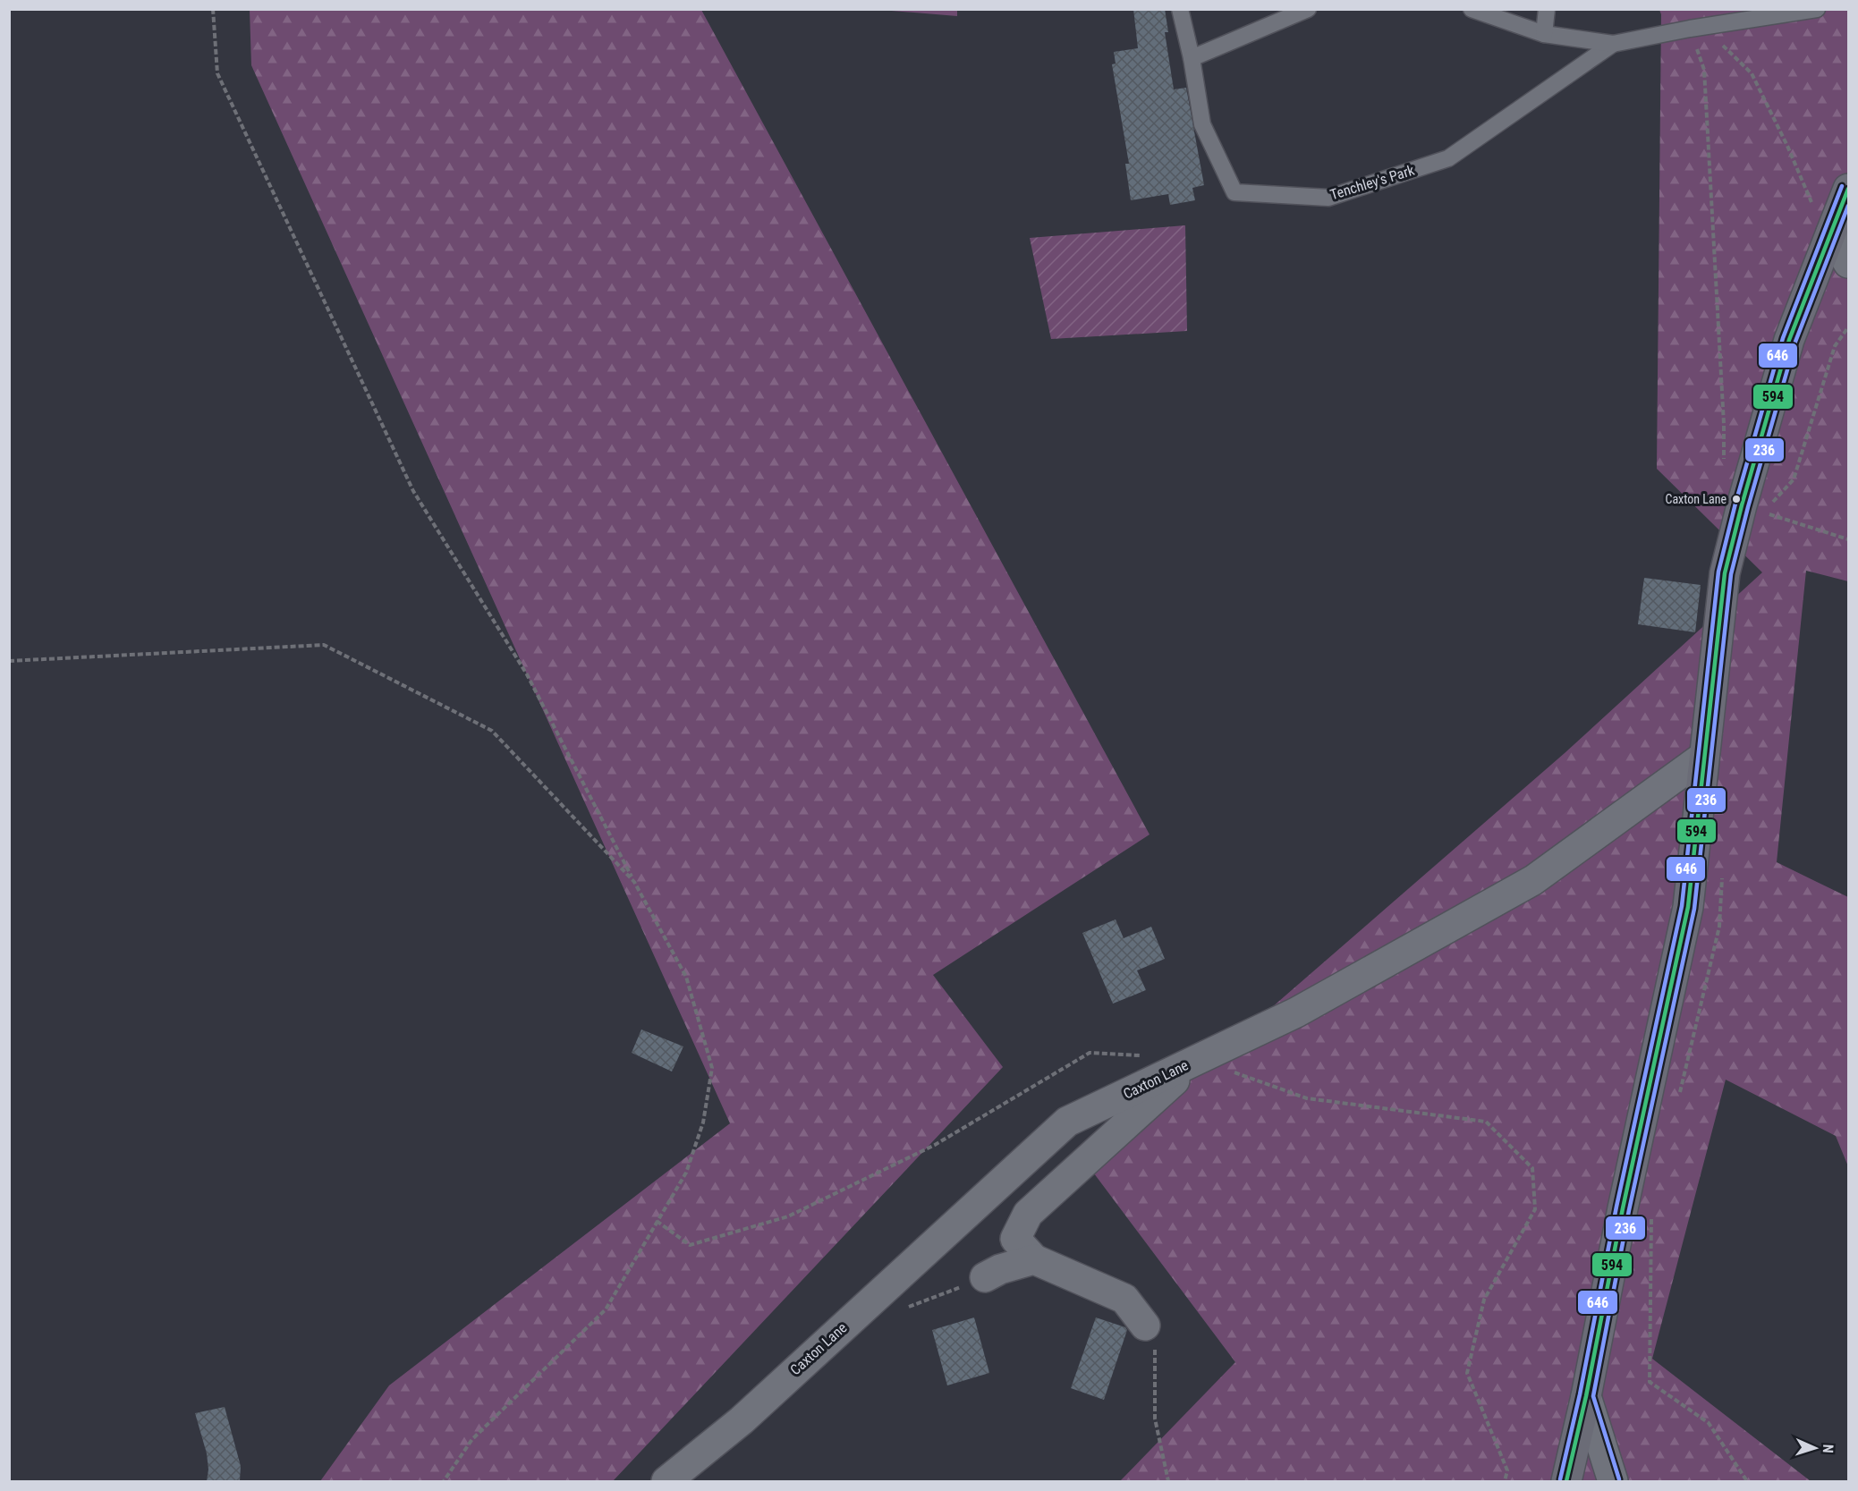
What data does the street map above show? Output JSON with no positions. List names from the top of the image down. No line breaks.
{"streets":{"street":["Caxton Lane"],"lane":["Tenchley's Park"]},"places":["Caxton Lane"],"lines":["transit line 646","transit line 594","transit line 236"],"north":"right"}
